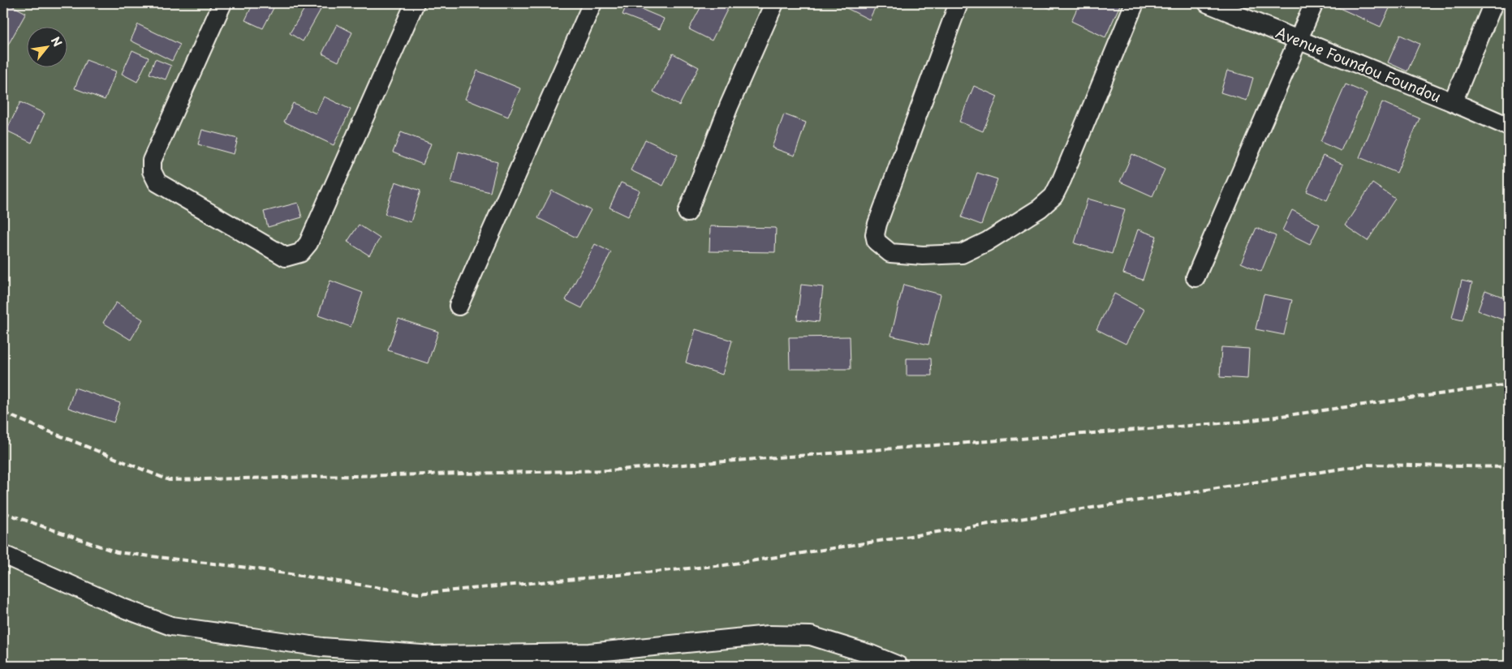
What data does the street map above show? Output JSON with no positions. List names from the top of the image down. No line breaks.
{"streets":{"street":["Avenue Foundou Foundou"]},"north":"top right"}
